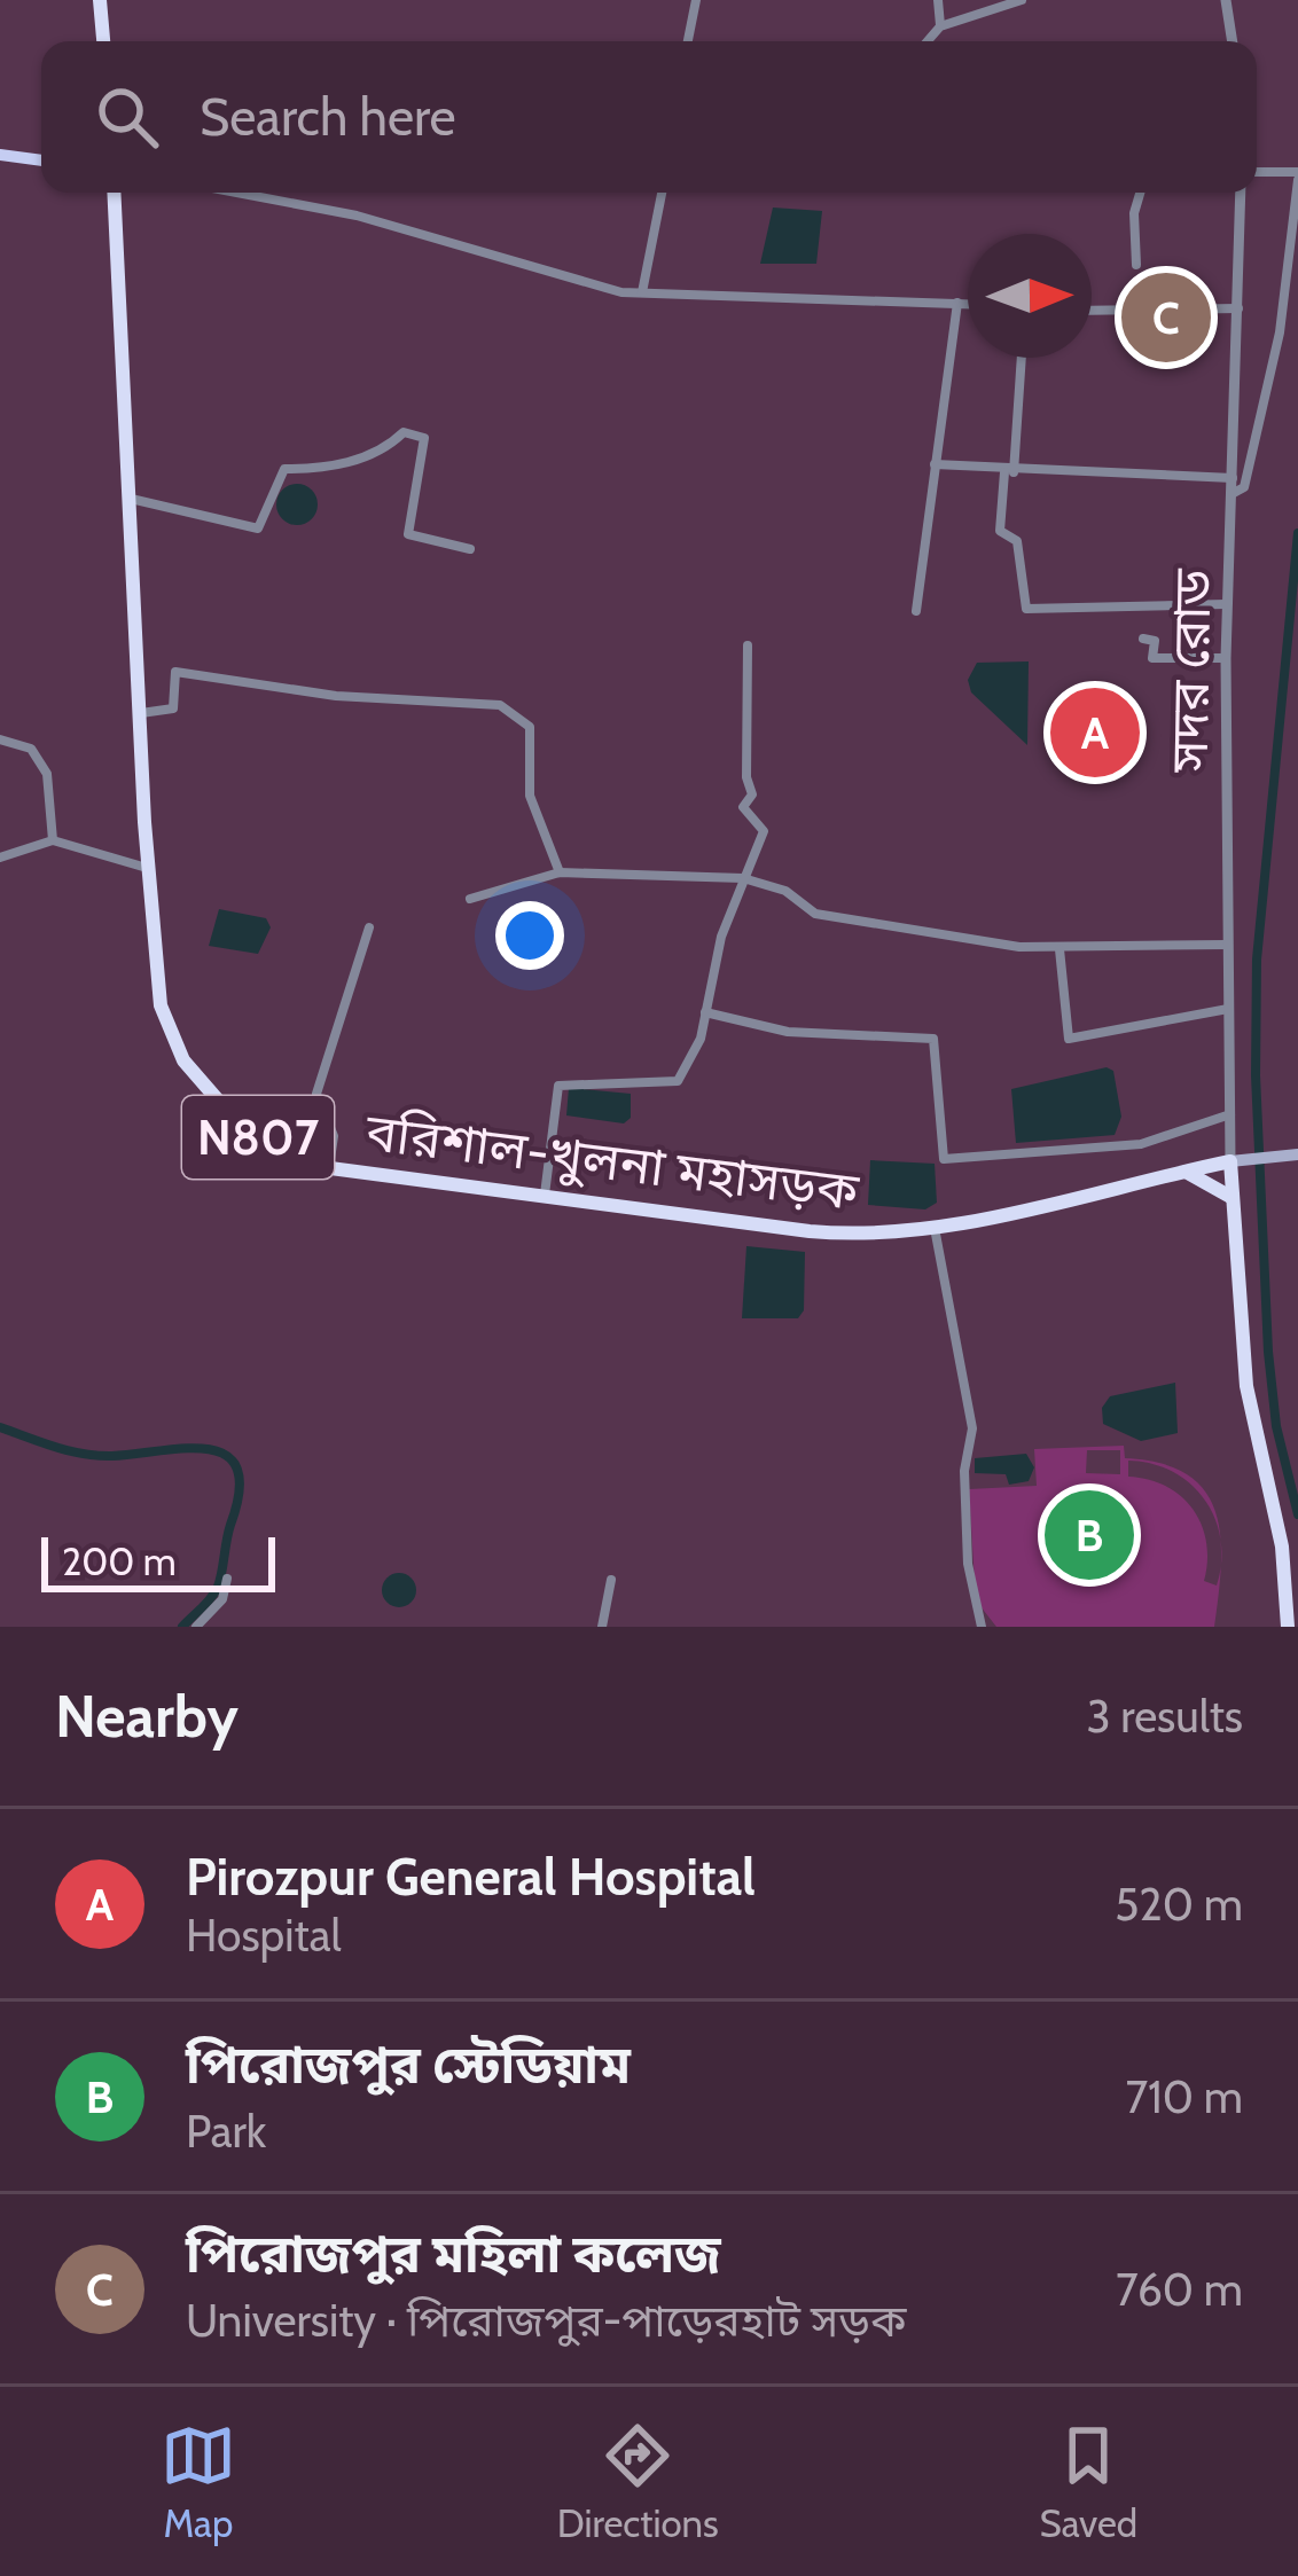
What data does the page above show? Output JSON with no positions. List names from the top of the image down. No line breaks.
{"streets":{"highway":["N807","বরিশাল-খুলনা মহাসড়ক"],"street":["সদর রোড"]},"crossings":[["সদর রোড","বরিশাল-খুলনা মহাসড়ক"]],"scale_bar":"200 m","north":"right","page":{"search":"Search here","pins":["C","A","B"],"scale":"200 m","heading":["Nearby","3 results"],"list":[{"mark":"A","name":"Pirozpur General Hospital","note":"Hospital","value":"520 m"},{"mark":"B","name":"পিরোজপুর স্টেডিয়াম","note":"Park","value":"710 m"},{"mark":"C","name":"পিরোজপুর মহিলা কলেজ","note":"University · পিরোজপুর-পাড়েরহাট সড়ক","value":"760 m"}],"nav":["Map","Directions","Saved"]}}
